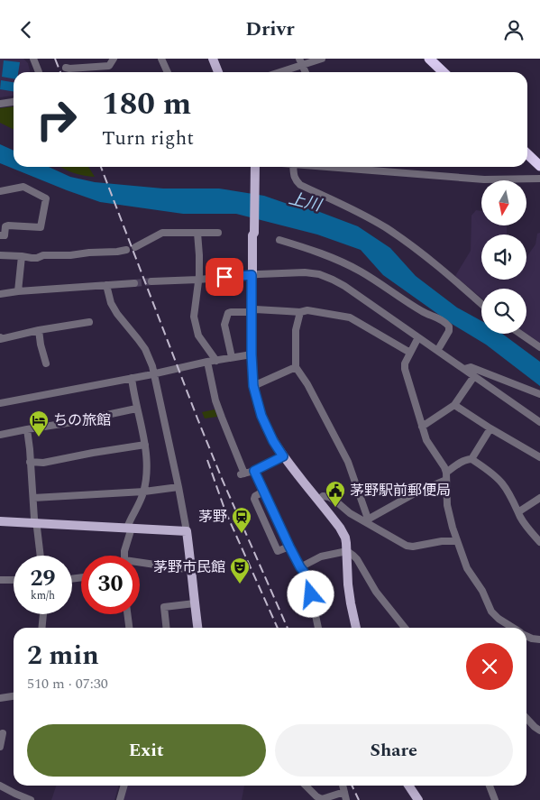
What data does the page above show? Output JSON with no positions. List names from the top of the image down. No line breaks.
{"water":["上川"],"places":{"hotel":["ちの旅館"],"public building":["茅野駅前郵便局"],"station":["茅野"],"theatre":["茅野市民館"]},"north":"bottom","page":{"header":"Drivr","turn":["180 m","Turn right"],"speed":"29 km/h","limit":"30","heading":["2 min","510 m · 07:30"],"buttons":["Exit","Share"]}}
